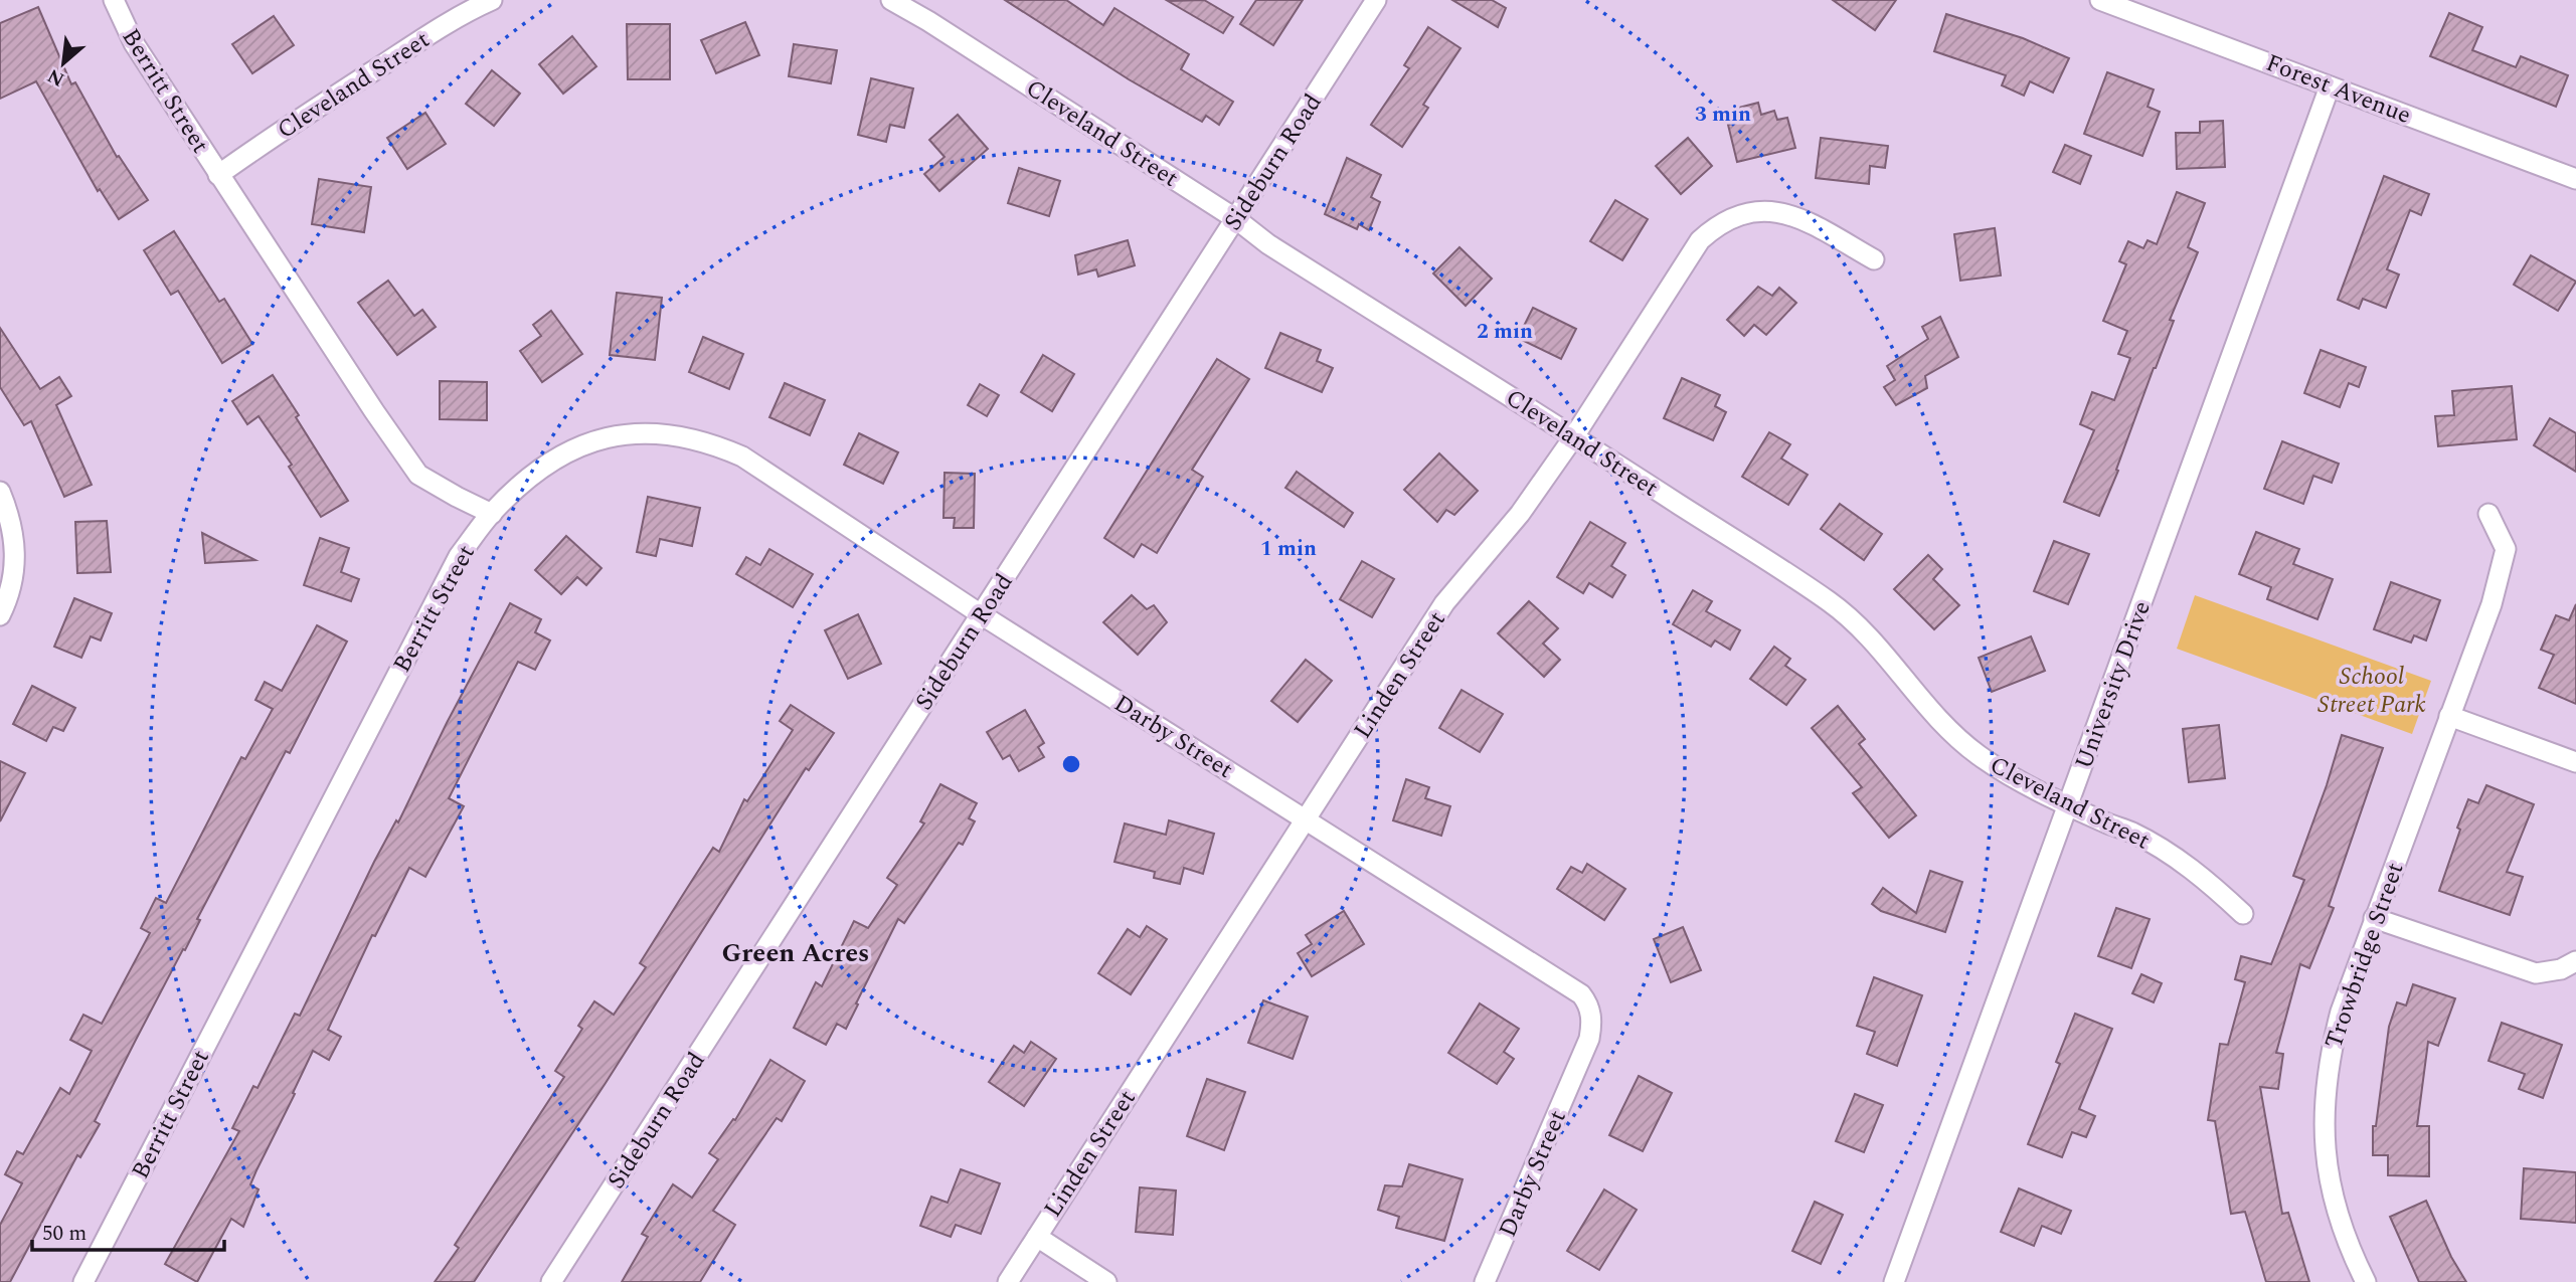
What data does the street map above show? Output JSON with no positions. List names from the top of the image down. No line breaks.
{"streets":{"street":["Cleveland Street","Forest Avenue","Berritt Street","Sideburn Road","Linden Street","University Drive","Darby Street","Trowbridge Street"]},"crossings":[["Cleveland Street","Berritt Street"],["Cleveland Street","Sideburn Road"],["Cleveland Street","Linden Street"],["Cleveland Street","University Drive"],["Forest Avenue","University Drive"],["Berritt Street","Darby Street"],["Sideburn Road","Darby Street"],["Linden Street","Darby Street"]],"districts":["Green Acres"],"parks":["School Street Park"],"scale_bar":"50 m","north":"bottom left","rings":["3 min","2 min","1 min"]}
